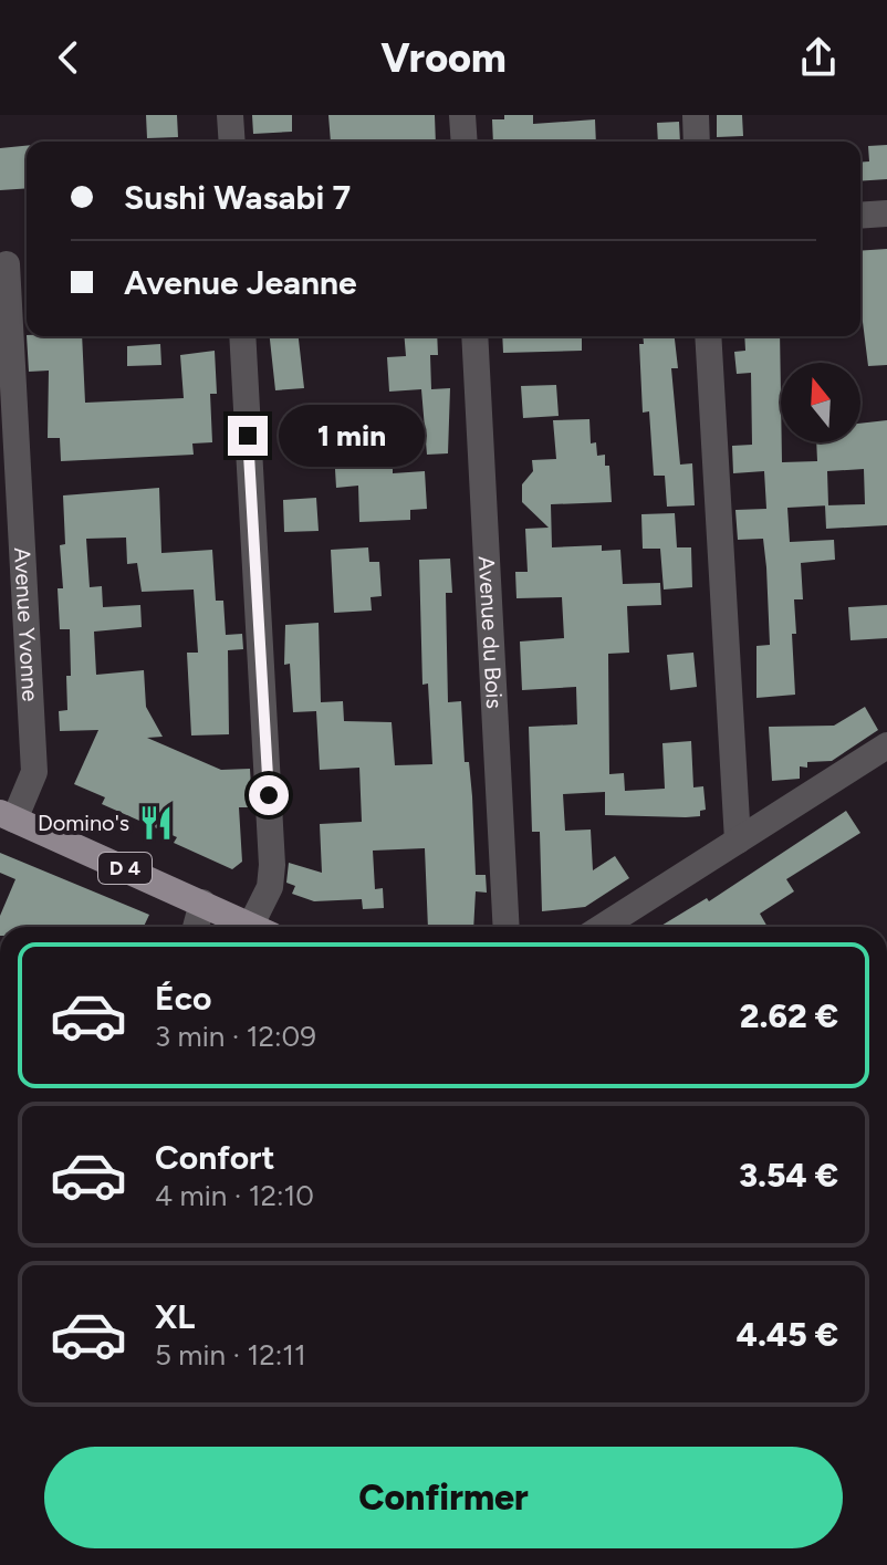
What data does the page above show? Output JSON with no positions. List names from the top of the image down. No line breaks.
{"streets":{"main road":["D 4"],"street":["Avenue Yvonne","Avenue du Bois"]},"crossings":[["Avenue Yvonne","D 4"]],"places":{"restaurant":["Domino's"]},"north":"top","page":{"header":"Vroom","banner":["Sushi Wasabi 7","Avenue Jeanne"],"bubble":"1 min","list":[{"name":"Éco","note":"3 min · 12:09","value":"2.62 €"},{"name":"Confort","note":"4 min · 12:10","value":"3.54 €"},{"name":"XL","note":"5 min · 12:11","value":"4.45 €"}],"buttons":"Confirmer"}}
